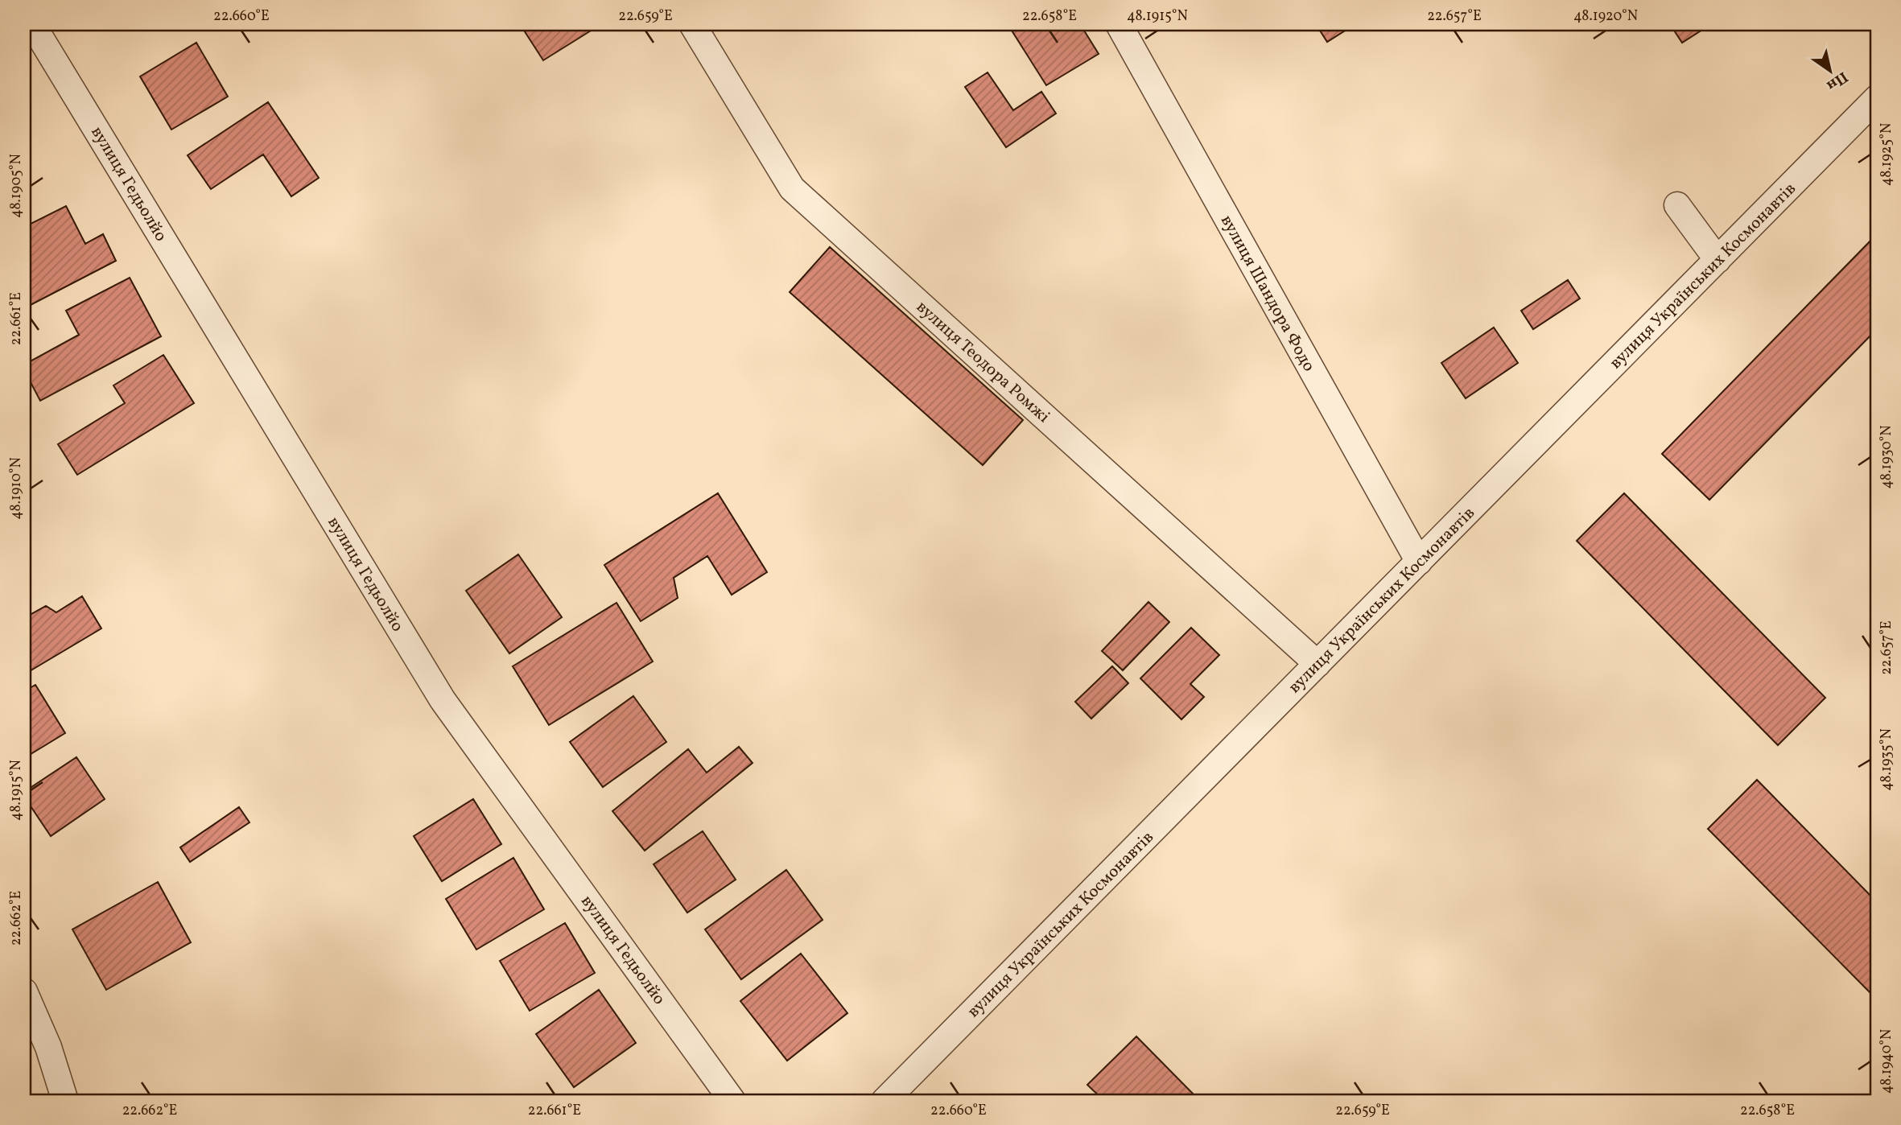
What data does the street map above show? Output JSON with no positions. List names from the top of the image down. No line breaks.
{"streets":{"street":["вулиця Гедьолйо","вулиця Українських Космонавтів","вулиця Шандора Фодо","вулиця Теодора Ромжі"]},"crossings":[["вулиця Українських Космонавтів","вулиця Шандора Фодо"],["вулиця Українських Космонавтів","вулиця Теодора Ромжі"]],"north":"bottom right","coordinates":["22.660°E","22.659°E","22.658°E","48.1915°N","22.657°E","48.1920°N","48.1925°N","48.1905°N","22.661°E","48.1930°N","48.1910°N","48.1935°N","22.662°E","48.1940°N"]}
